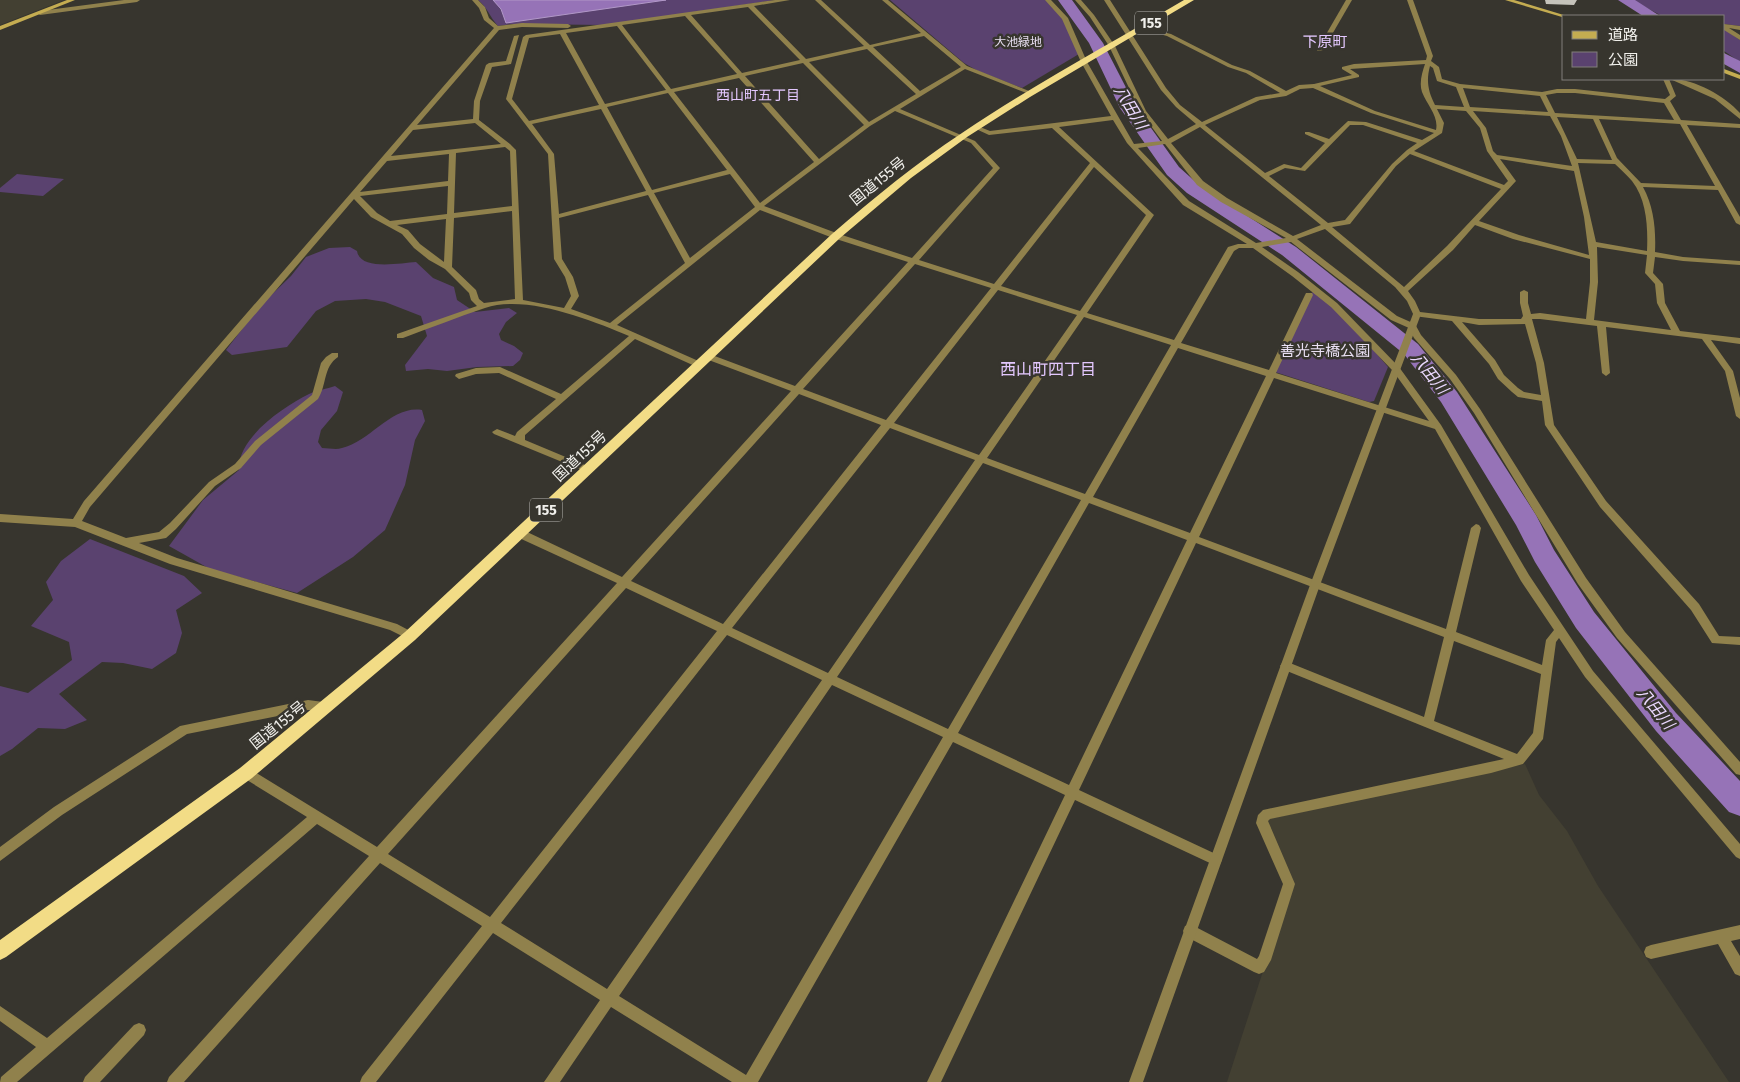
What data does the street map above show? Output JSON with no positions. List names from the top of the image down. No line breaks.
{"streets":{"highway":["155","国道155号"]},"districts":["下原町","西山町五丁目","西山町四丁目"],"water":["八田川"],"parks":["大池緑地","善光寺橋公園"],"legend":["道路","公園"]}
